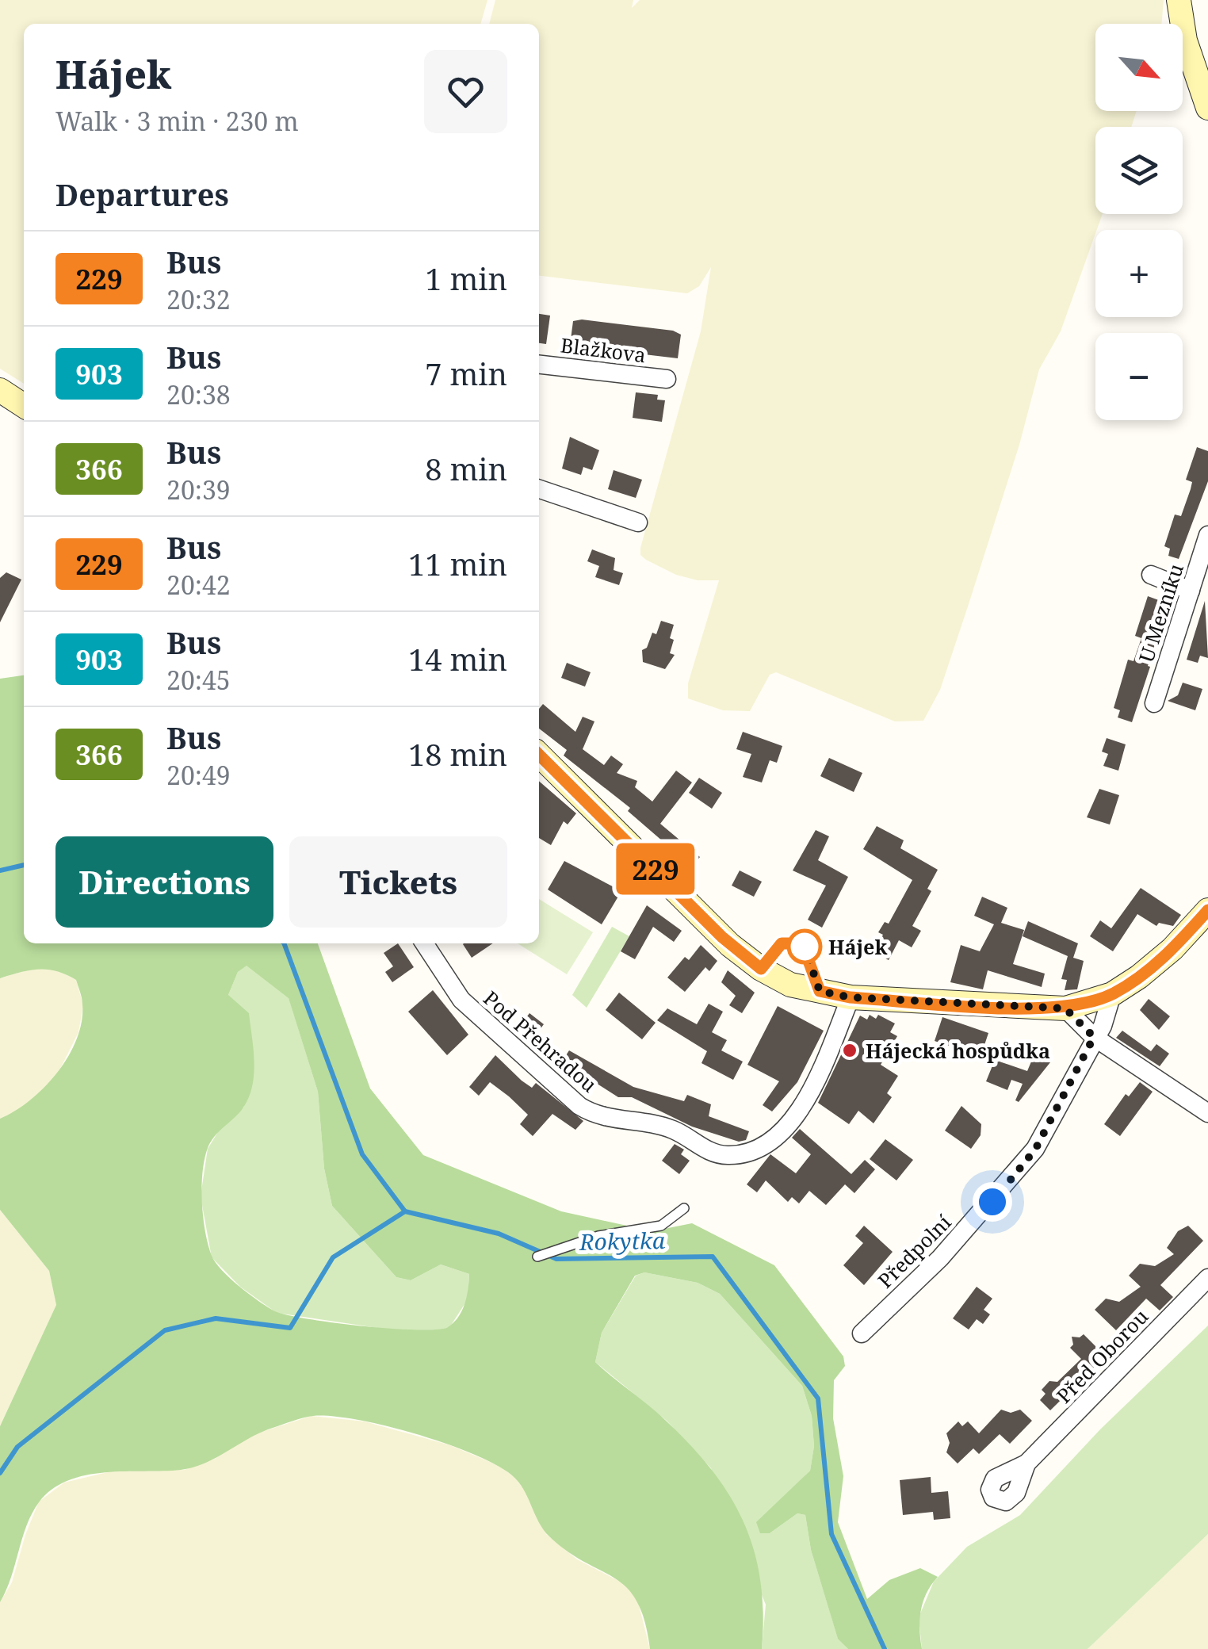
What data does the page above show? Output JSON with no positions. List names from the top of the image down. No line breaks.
{"streets":{"street":["Blažkova","U Mezníku","Pod Přehradou","Předpolní","Před Oborou"]},"water":["Rokytka"],"places":["Hájek","Hájecká hospůdka"],"lines":["bus line 229"],"north":"bottom right","page":{"on_map":"229","map_buttons":["+","−"],"heading":[["Hájek","Walk · 3 min · 230 m"],"Departures"],"list":[{"mark":"229","name":"Bus","note":"20:32","value":"1 min"},{"mark":"903","name":"Bus","note":"20:38","value":"7 min"},{"mark":"366","name":"Bus","note":"20:39","value":"8 min"},{"mark":"229","name":"Bus","note":"20:42","value":"11 min"},{"mark":"903","name":"Bus","note":"20:45","value":"14 min"},{"mark":"366","name":"Bus","note":"20:49","value":"18 min"}],"buttons":["Directions","Tickets"]}}
